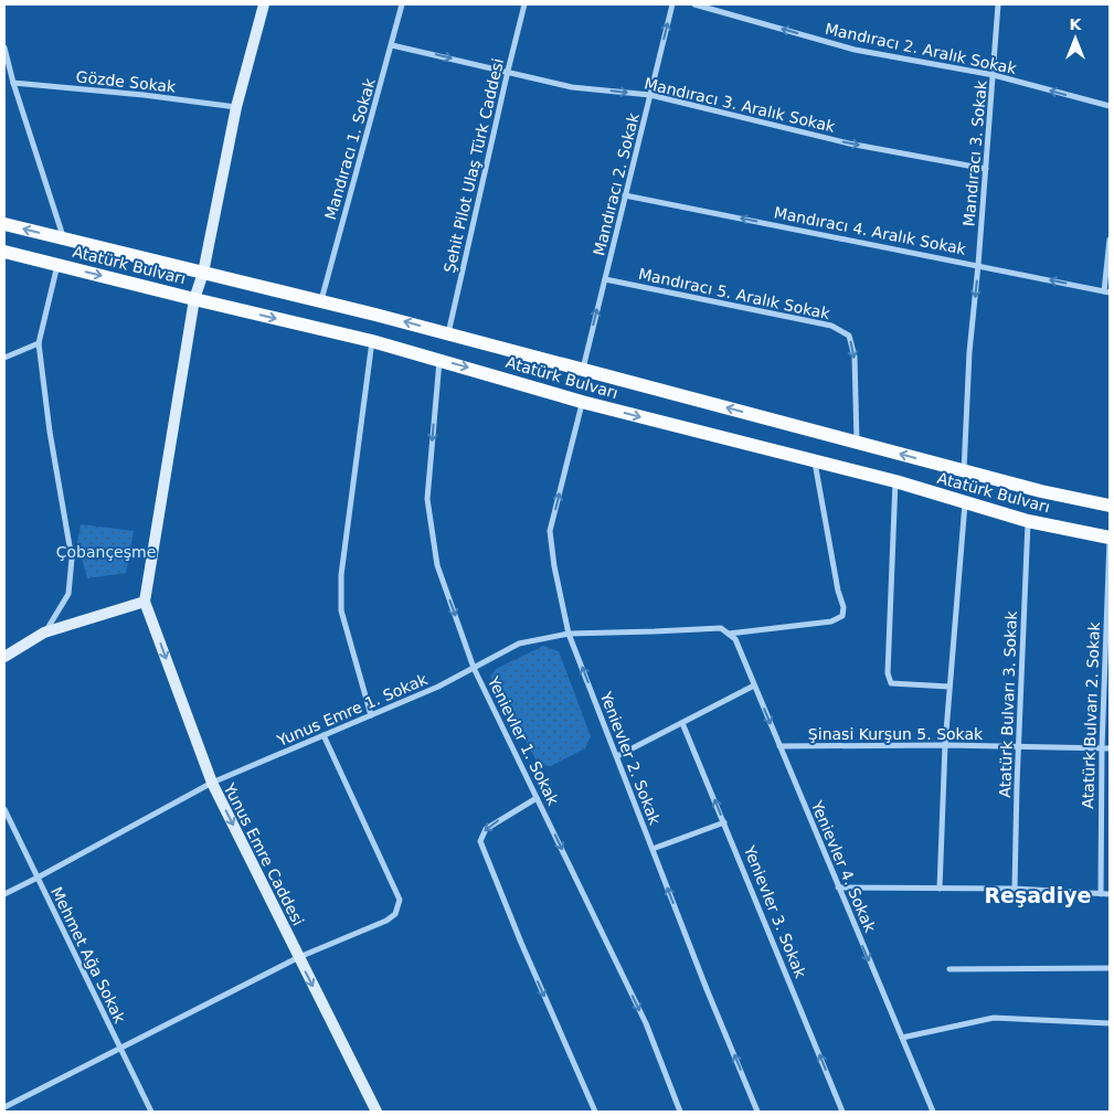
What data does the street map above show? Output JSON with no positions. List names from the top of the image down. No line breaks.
{"streets":{"main road":["Atatürk Bulvarı"],"street":["Mandıracı 2. Aralık Sokak","Gözde Sokak","Mandıracı 3. Aralık Sokak","Mandıracı 1. Sokak","Mandıracı 3. Sokak","Şehit Pilot Ulaş Türk Caddesi","Mandıracı 2. Sokak","Mandıracı 4. Aralık Sokak","Mandıracı 5. Aralık Sokak","Atatürk Bulvarı 3. Sokak","Yunus Emre 1. Sokak","Atatürk Bulvarı 2. Sokak","Şinasi Kurşun 5. Sokak","Yenievler 1. Sokak","Yenievler 2. Sokak","Yunus Emre Caddesi","Yenievler 4. Sokak","Yenievler 3. Sokak","Mehmet Ağa Sokak"]},"crossings":[["Mandıracı 2. Aralık Sokak","Mandıracı 3. Sokak"],["Mandıracı 3. Aralık Sokak","Mandıracı 1. Sokak"],["Mandıracı 3. Aralık Sokak","Mandıracı 3. Sokak"],["Mandıracı 3. Aralık Sokak","Şehit Pilot Ulaş Türk Caddesi"],["Mandıracı 3. Aralık Sokak","Mandıracı 2. Sokak"],["Mandıracı 1. Sokak","Atatürk Bulvarı"],["Mandıracı 3. Sokak","Mandıracı 4. Aralık Sokak"],["Mandıracı 3. Sokak","Atatürk Bulvarı"],["Şehit Pilot Ulaş Türk Caddesi","Atatürk Bulvarı"],["Mandıracı 2. Sokak","Mandıracı 4. Aralık Sokak"],["Mandıracı 2. Sokak","Atatürk Bulvarı"],["Mandıracı 2. Sokak","Mandıracı 5. Aralık Sokak"],["Atatürk Bulvarı","Mandıracı 5. Aralık Sokak"],["Atatürk Bulvarı","Atatürk Bulvarı 3. Sokak"],["Atatürk Bulvarı","Yunus Emre 1. Sokak"],["Atatürk Bulvarı","Atatürk Bulvarı 2. Sokak"],["Atatürk Bulvarı","Yenievler 1. Sokak"],["Atatürk Bulvarı","Yenievler 2. Sokak"],["Atatürk Bulvarı 3. Sokak","Şinasi Kurşun 5. Sokak"],["Yunus Emre 1. Sokak","Yenievler 1. Sokak"],["Yunus Emre 1. Sokak","Yenievler 2. Sokak"],["Yunus Emre 1. Sokak","Yunus Emre Caddesi"],["Yunus Emre 1. Sokak","Yenievler 4. Sokak"],["Yunus Emre 1. Sokak","Mehmet Ağa Sokak"],["Atatürk Bulvarı 2. Sokak","Şinasi Kurşun 5. Sokak"],["Şinasi Kurşun 5. Sokak","Yenievler 4. Sokak"]],"one_way":["Mandıracı 2. Aralık Sokak","Mandıracı 3. Aralık Sokak","Mandıracı 3. Sokak","Mandıracı 2. Sokak","Mandıracı 4. Aralık Sokak","Mandıracı 5. Aralık Sokak","Yenievler 1. Sokak","Yenievler 2. Sokak","Yunus Emre Caddesi","Yenievler 4. Sokak","Yenievler 3. Sokak"],"districts":["Reşadiye"],"parks":["Çobançeşme"],"north":"top"}
